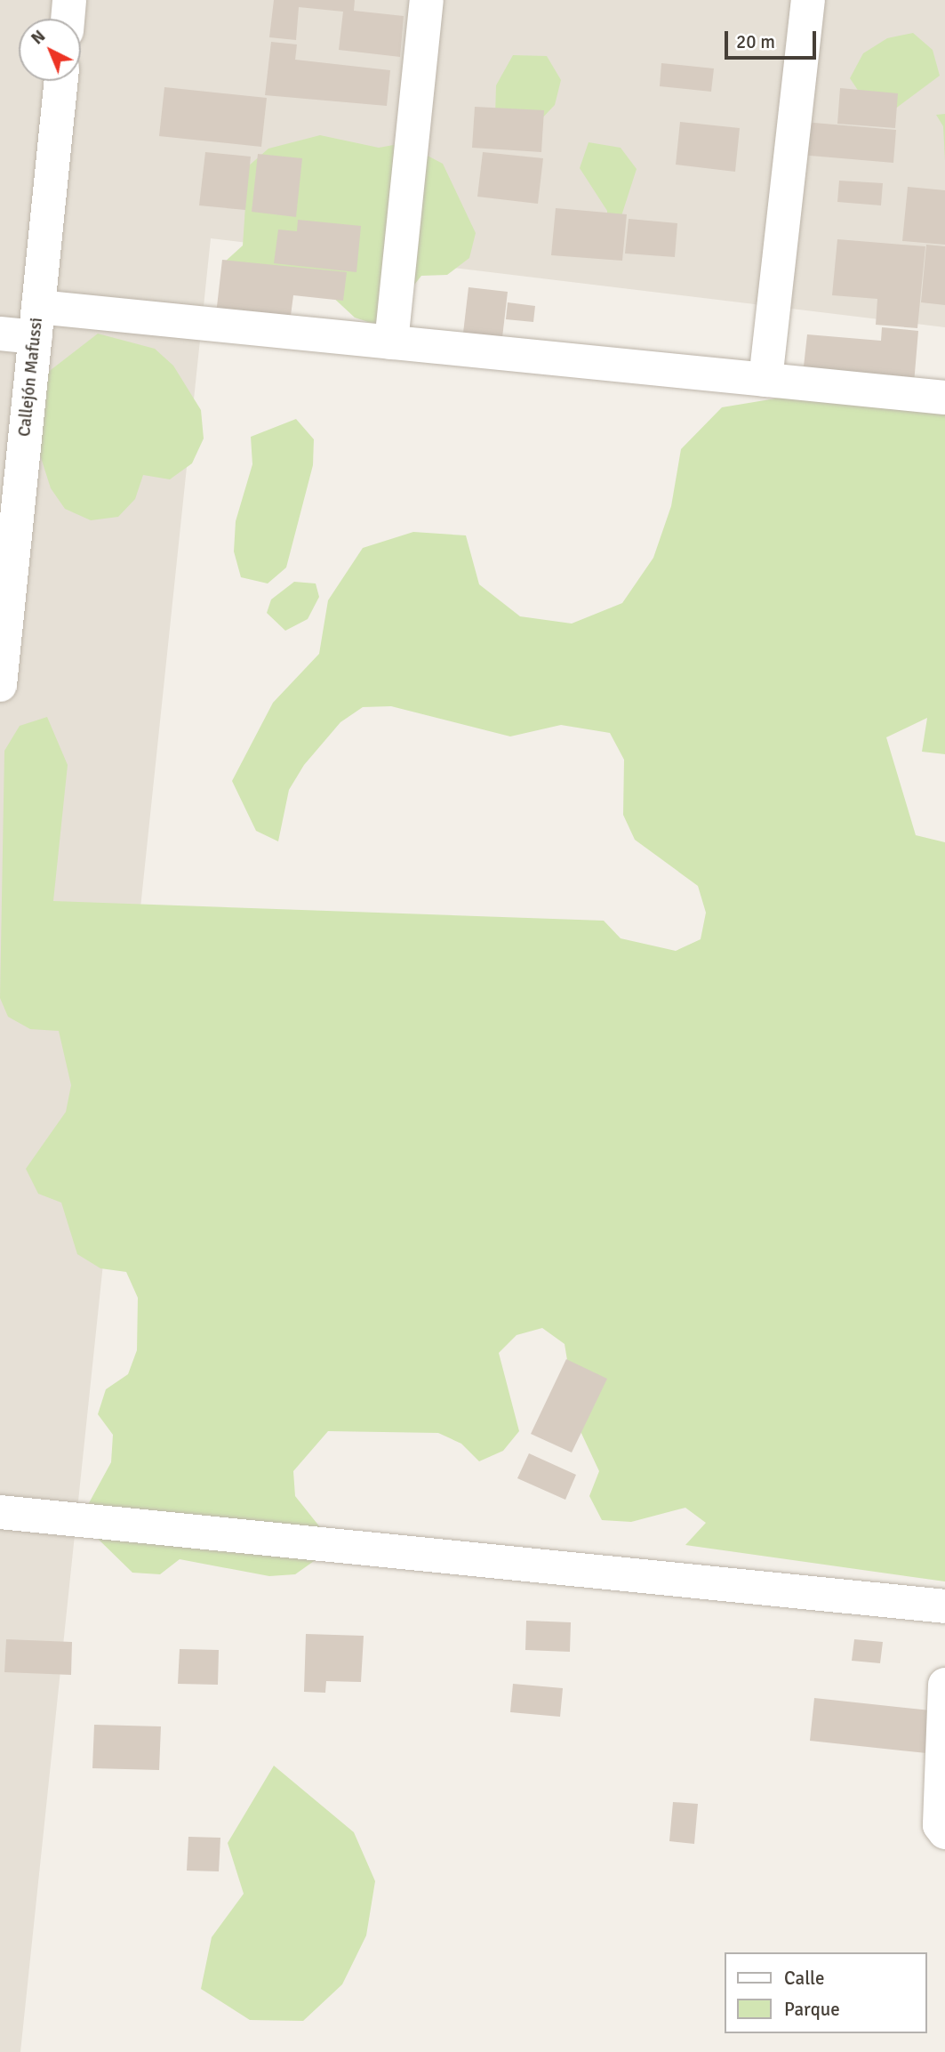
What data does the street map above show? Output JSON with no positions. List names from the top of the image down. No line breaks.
{"streets":{"street":["Callejón Mafussi"]},"legend":["Calle","Parque"],"scale_bar":"20 m","north":"top left"}
